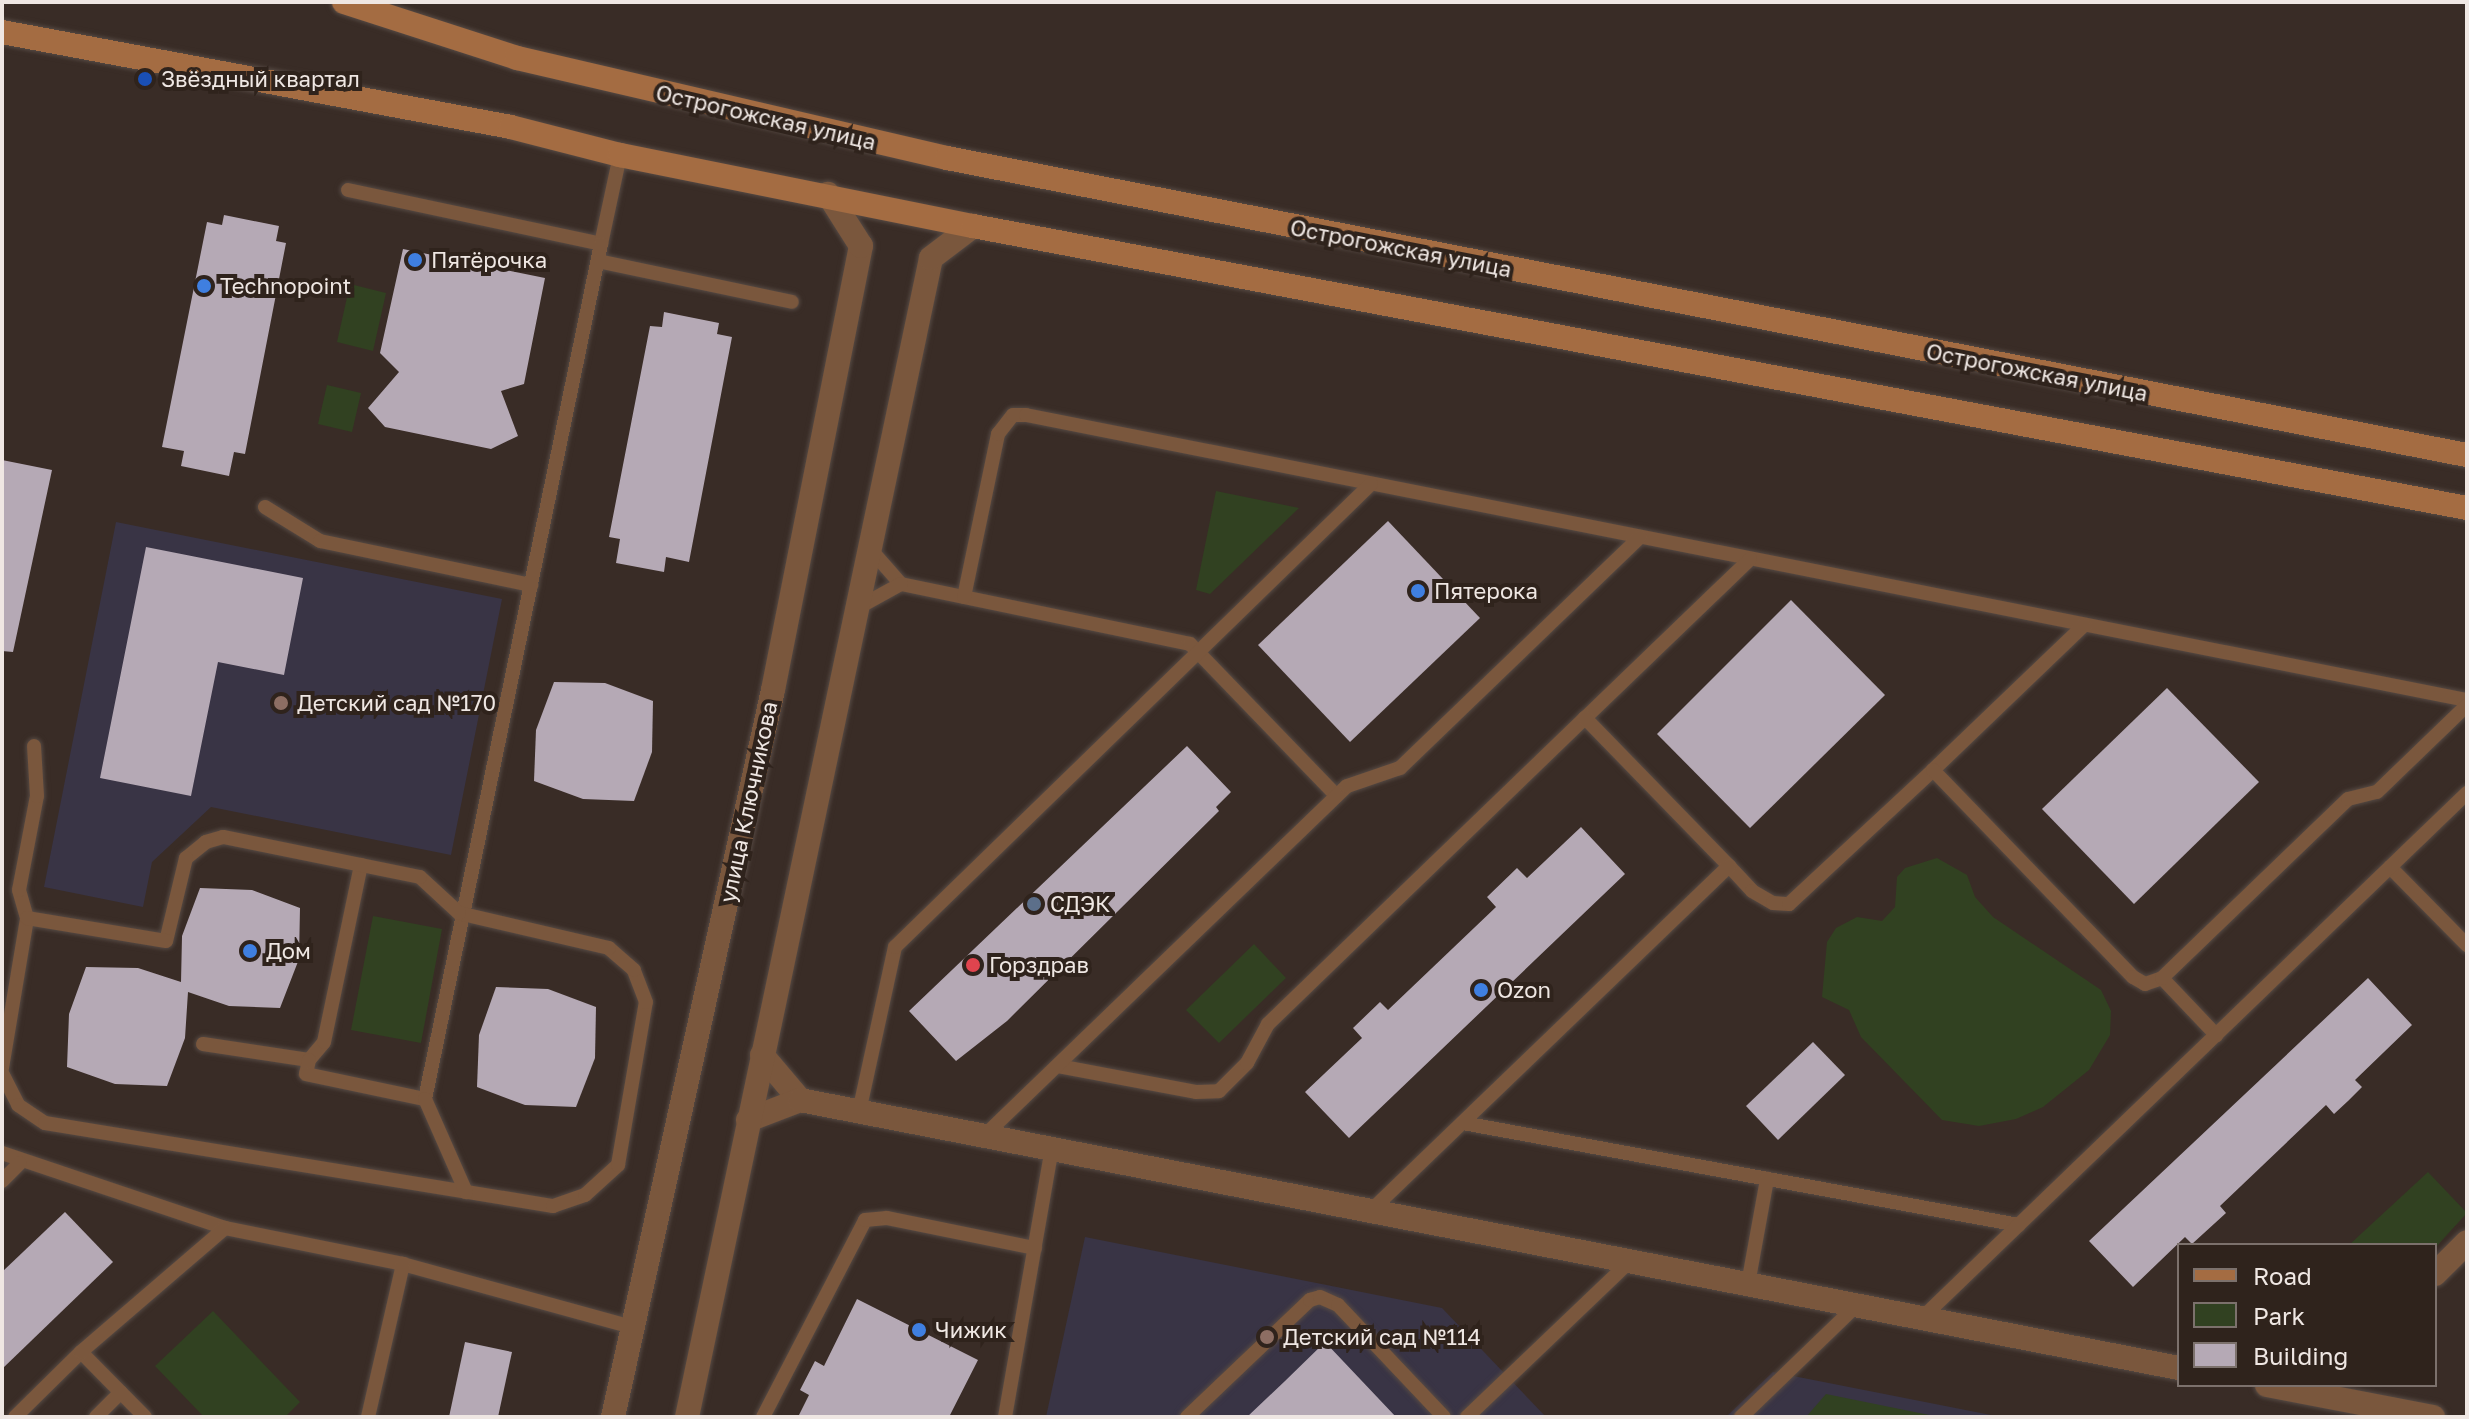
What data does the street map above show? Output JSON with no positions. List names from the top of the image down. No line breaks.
{"streets":{"street":["Острогожская улица","улица Ключникова"]},"places":["Звёздный квартал","Пятёрочка","Technopoint","Пятерока","Детский сад №170","СДЭК","Дом","Горздрав","Ozon","Чижик","Детский сад №114"],"legend":["Road","Park","Building"]}
